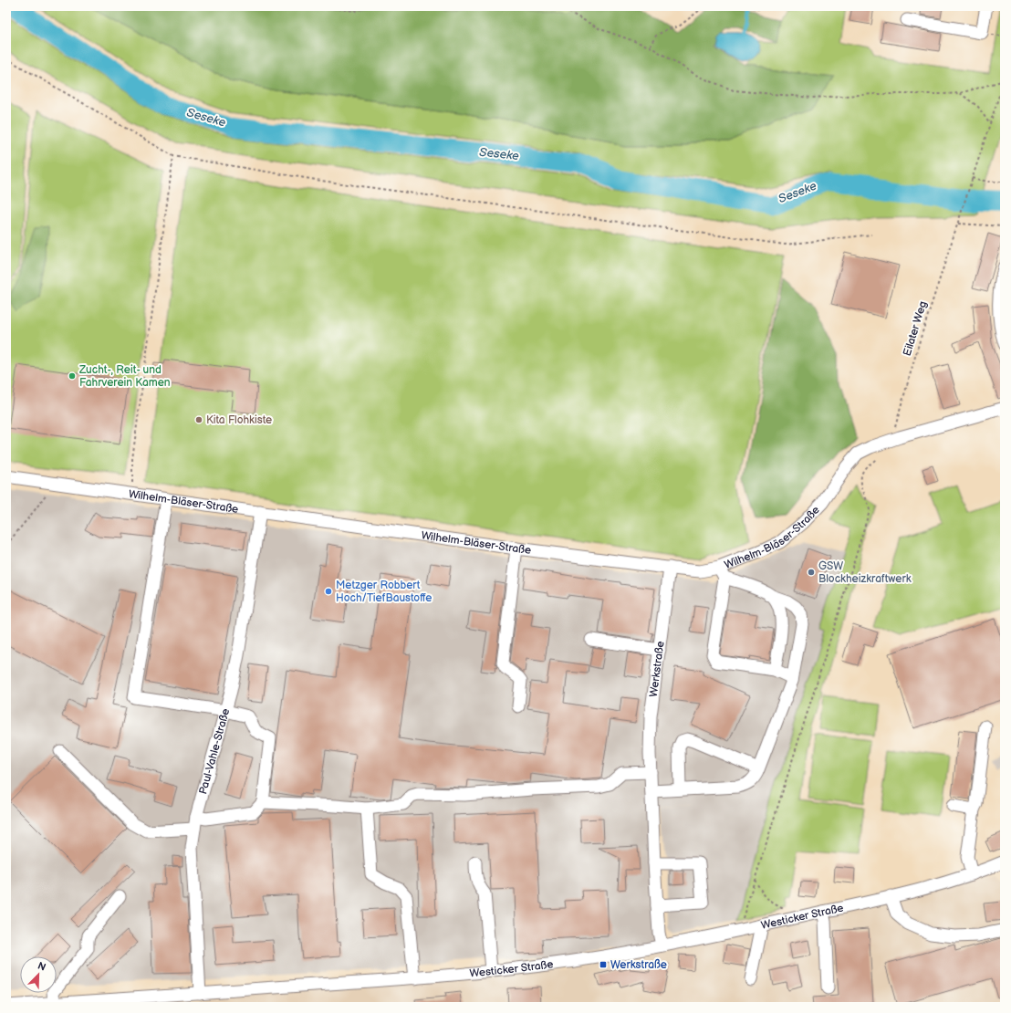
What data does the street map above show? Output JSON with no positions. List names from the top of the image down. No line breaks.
{"streets":{"street":["Wilhelm-Bläser-Straße","Werkstraße","Paul-Vahle-Straße","Westicker Straße"],"path":["Eilater Weg"]},"crossings":[["Eilater Weg","Wilhelm-Bläser-Straße"],["Wilhelm-Bläser-Straße","Werkstraße"],["Wilhelm-Bläser-Straße","Paul-Vahle-Straße"],["Werkstraße","Westicker Straße"],["Paul-Vahle-Straße","Westicker Straße"]],"water":["Seseke"],"places":{"other":["Zucht-, Reit- und Fahrverein Kamen","Kita Flohkiste","GSW Blockheizkraftwerk","Metzger Robbert Hoch/TiefBaustoffe"],"transit":["Werkstraße"]},"north":"top right"}
